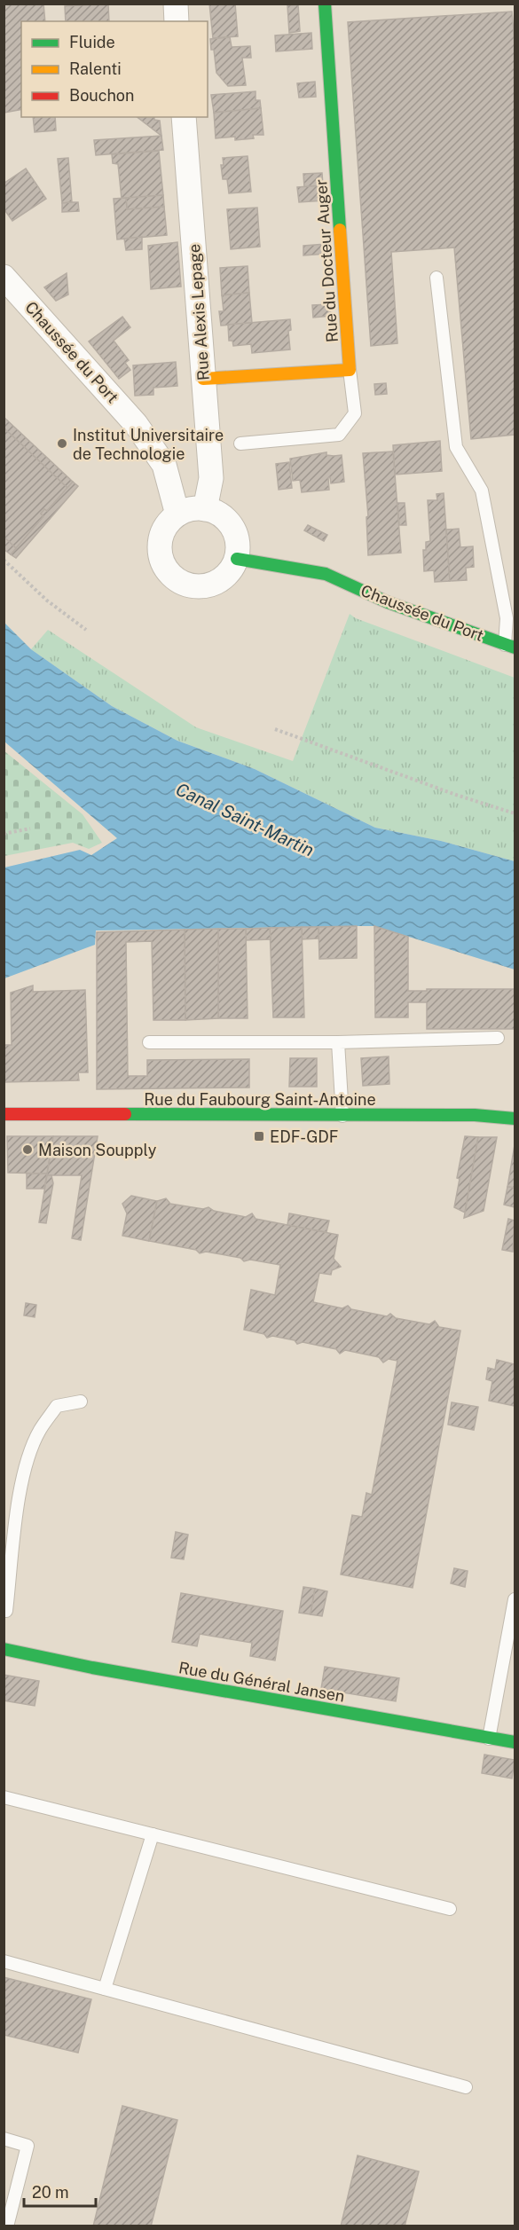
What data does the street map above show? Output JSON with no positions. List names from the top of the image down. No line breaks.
{"streets":{"street":["Rue du Docteur Auger","Rue Alexis Lepage","Chaussée du Port","Rue du Faubourg Saint-Antoine","Rue du Général Jansen"]},"crossings":[["Rue Alexis Lepage","Chaussée du Port"]],"water":["Canal Saint-Martin"],"places":{"other":["Institut Universitaire de Technologie","Maison Soupply"],"transit":["EDF-GDF"]},"legend":["Fluide","Ralenti","Bouchon"],"scale_bar":"20 m"}
